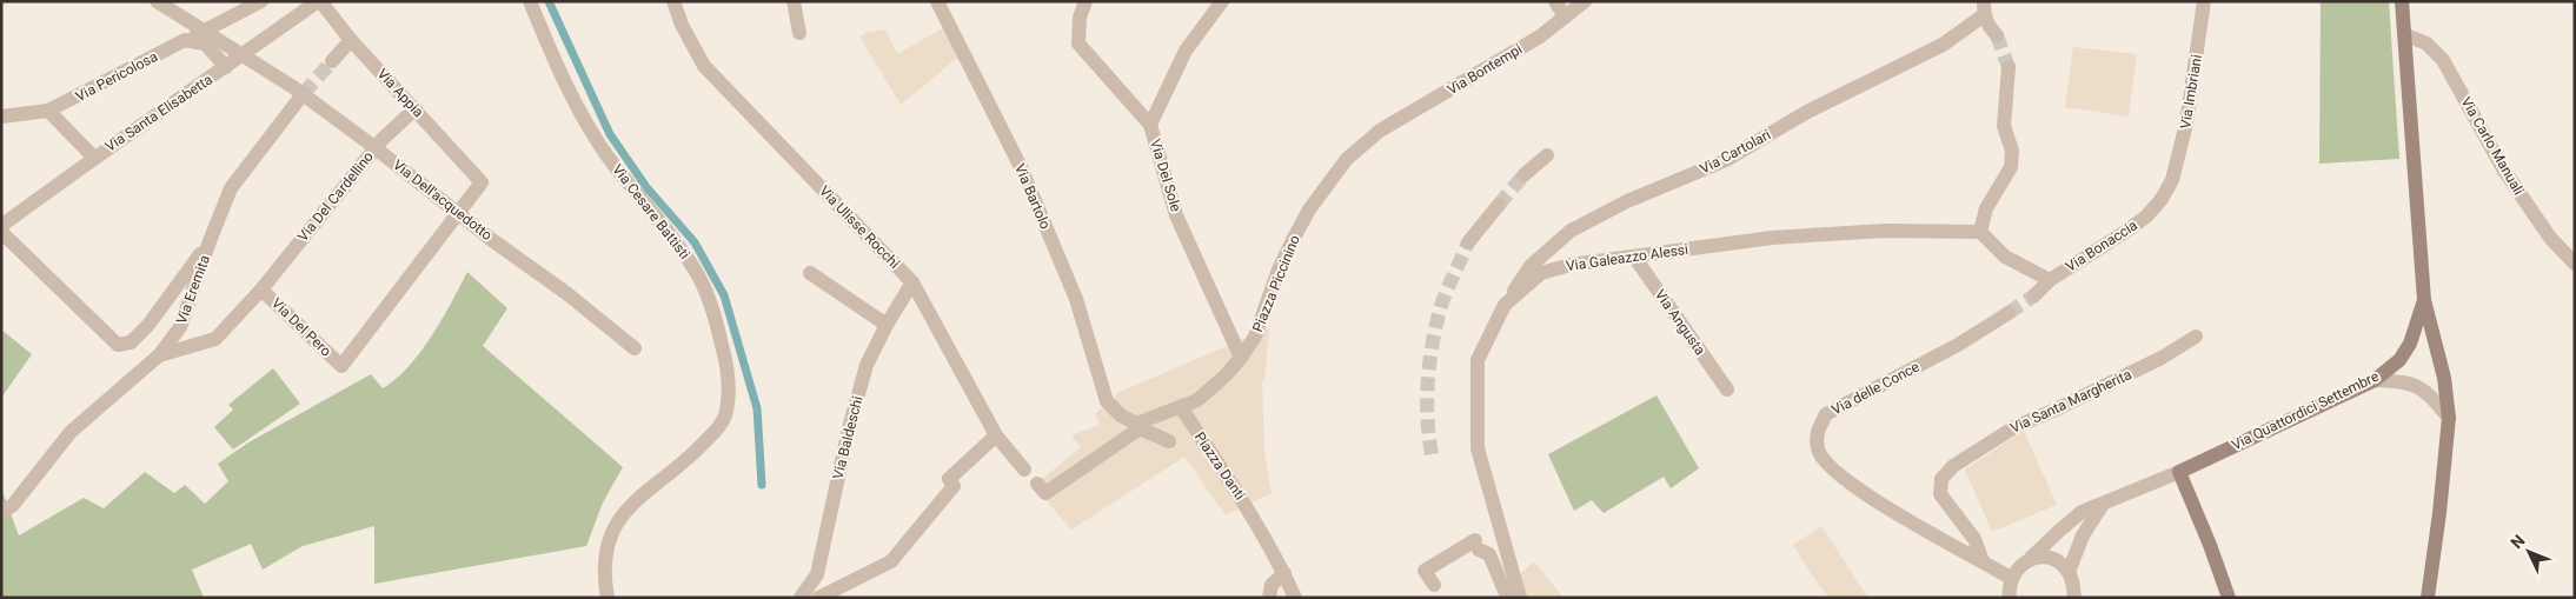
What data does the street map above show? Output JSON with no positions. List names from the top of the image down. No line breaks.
{"streets":{"main road":["Via Quattordici Settembre"],"street":["Via Bontempi","Via Pericolosa","Via Imbriani","Via Appia","Via Santa Elisabetta","Via Carlo Manuali","Via Cartolari","Via Del Sole","Via Del Cardellino","Via Bartolo","Via Dell'acquedotto","Via Cesare Battisti","Via Ulisse Rocchi","Via Bonaccia","Via Galeazzo Alessi","Piazza Piccinino","Via Eremita","Via Angusta","Via Del Pero","Via delle Conce","Via Santa Margherita","Via Baldeschi","Piazza Danti"]},"crossings":[["Via Bontempi","Piazza Piccinino"],["Via Imbriani","Via Bonaccia"],["Via Appia","Via Santa Elisabetta"],["Via Appia","Via Del Cardellino"],["Via Appia","Via Del Pero"],["Via Carlo Manuali","Via Quattordici Settembre"],["Via Cartolari","Via Galeazzo Alessi"],["Via Del Sole","Piazza Piccinino"],["Via Del Cardellino","Via Eremita"],["Via Del Cardellino","Via Del Pero"],["Via Ulisse Rocchi","Via Baldeschi"],["Via Galeazzo Alessi","Via Angusta"],["Via delle Conce","Via Santa Margherita"],["Via delle Conce","Via Quattordici Settembre"]],"north":"top left"}
